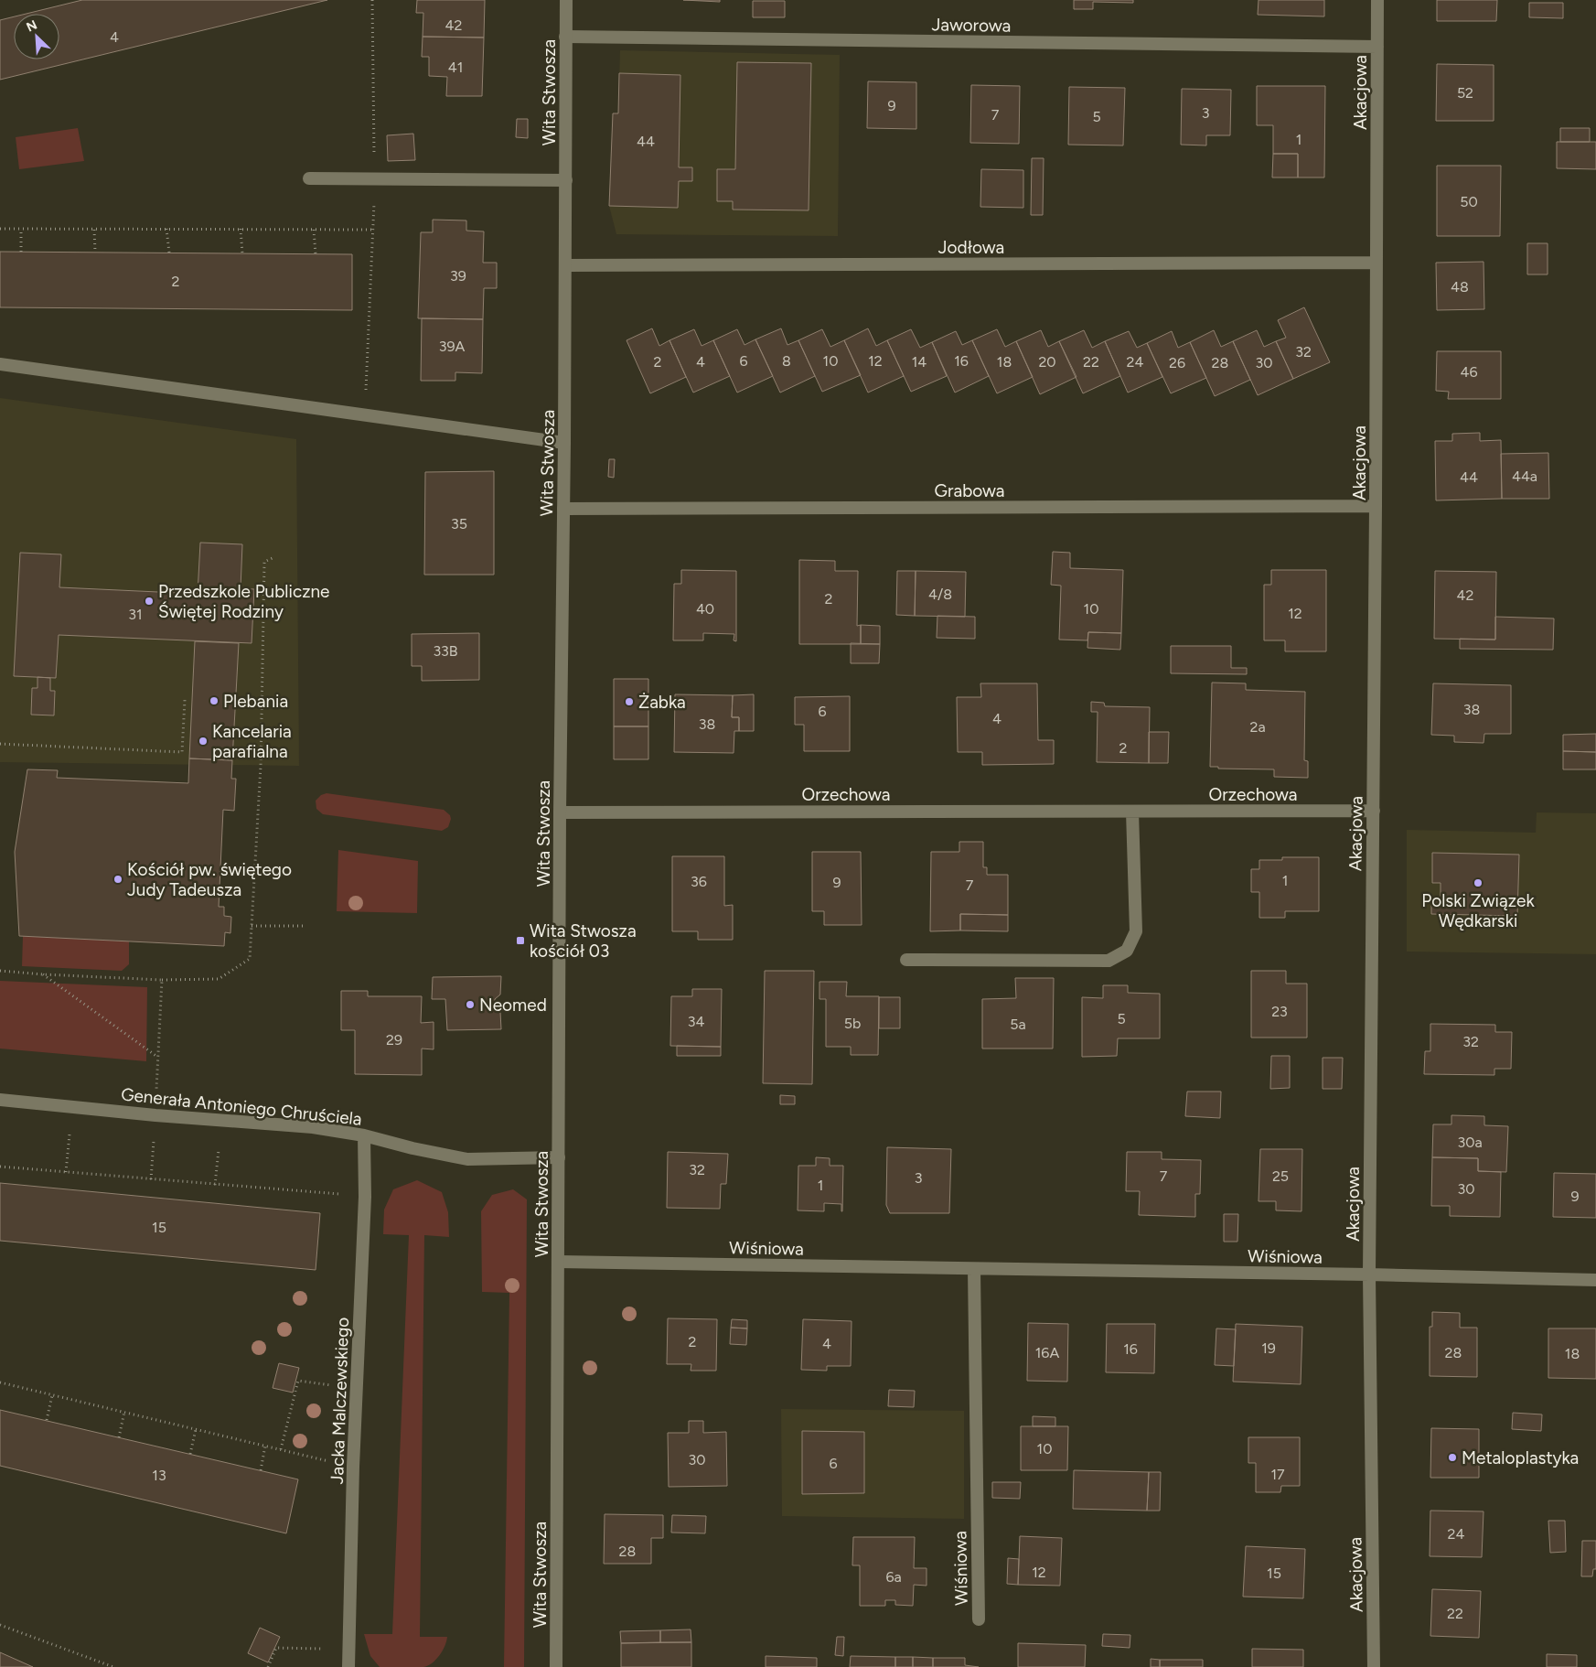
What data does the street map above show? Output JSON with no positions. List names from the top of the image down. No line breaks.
{"streets":{"street":["Jaworowa","Wita Stwosza","Akacjowa","Jodłowa","Grabowa","Orzechowa","Generała Antoniego Chruściela","Wiśniowa","Jacka Malczewskiego"]},"crossings":[["Jaworowa","Wita Stwosza"],["Jaworowa","Akacjowa"],["Wita Stwosza","Jodłowa"],["Wita Stwosza","Grabowa"],["Wita Stwosza","Orzechowa"],["Wita Stwosza","Generała Antoniego Chruściela"],["Wita Stwosza","Wiśniowa"],["Akacjowa","Jodłowa"],["Akacjowa","Grabowa"],["Akacjowa","Orzechowa"],["Akacjowa","Wiśniowa"],["Generała Antoniego Chruściela","Jacka Malczewskiego"]],"places":{"other":["Przedszkole Publiczne Świętej Rodziny","Plebania","Żabka","Kancelaria parafialna","Kościół pw. świętego Judy Tadeusza","Polski Związek Wędkarski","Neomed","Metaloplastyka"],"transit":["Wita Stwosza kościół 03"]},"house_numbers":["42","4","41","52","9","3","7","5","1","44","50","39","2","48","39A","32","6","8","10","12","16","2","4","14","18","20","22","24","26","28","30","46","44a","44","35","4/8","42","2","40","10","12","31","33B","38","6","4","38","2a","2","1","36","9","7","23","5","34","5b","5a","29","32","30a","32","7","25","3","1","30","9","15","2","4","19","16","16A","28","18","10","30","6","17","13","24","28","12","15","6a","22"],"north":"top left"}
